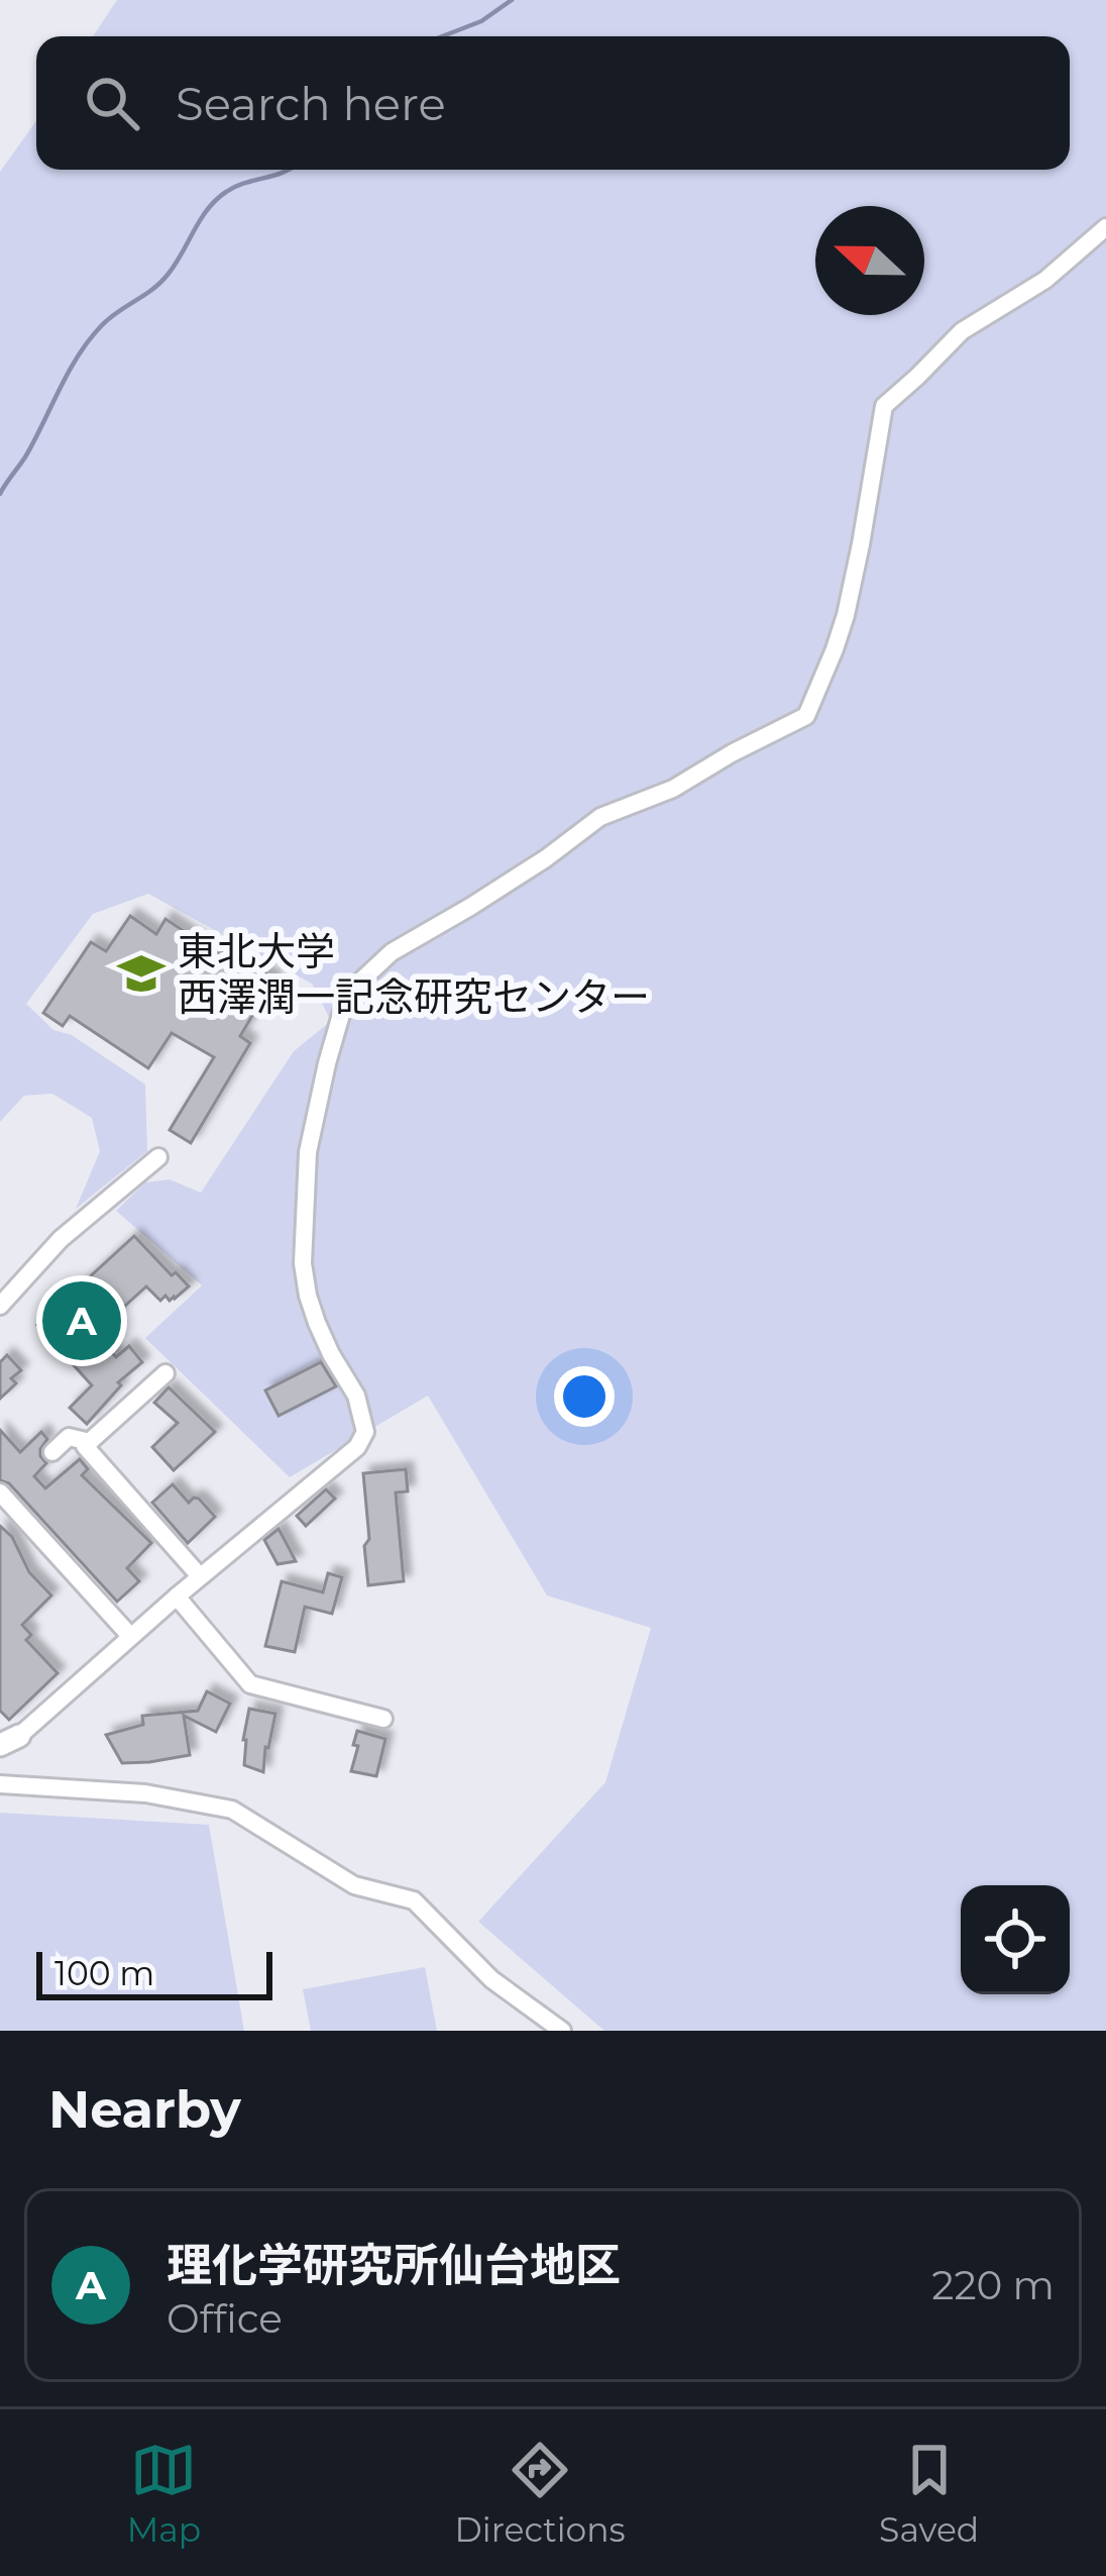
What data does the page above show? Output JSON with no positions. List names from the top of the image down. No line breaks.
{"places":{"school or university":["東北大学 西澤潤一記念研究センター"]},"scale_bar":"100 m","north":"left","page":{"search":"Search here","pins":"A","scale":"100 m","heading":"Nearby","list":[{"mark":"A","name":"理化学研究所仙台地区","note":"Office","value":"220 m"}],"nav":["Map","Directions","Saved"]}}
